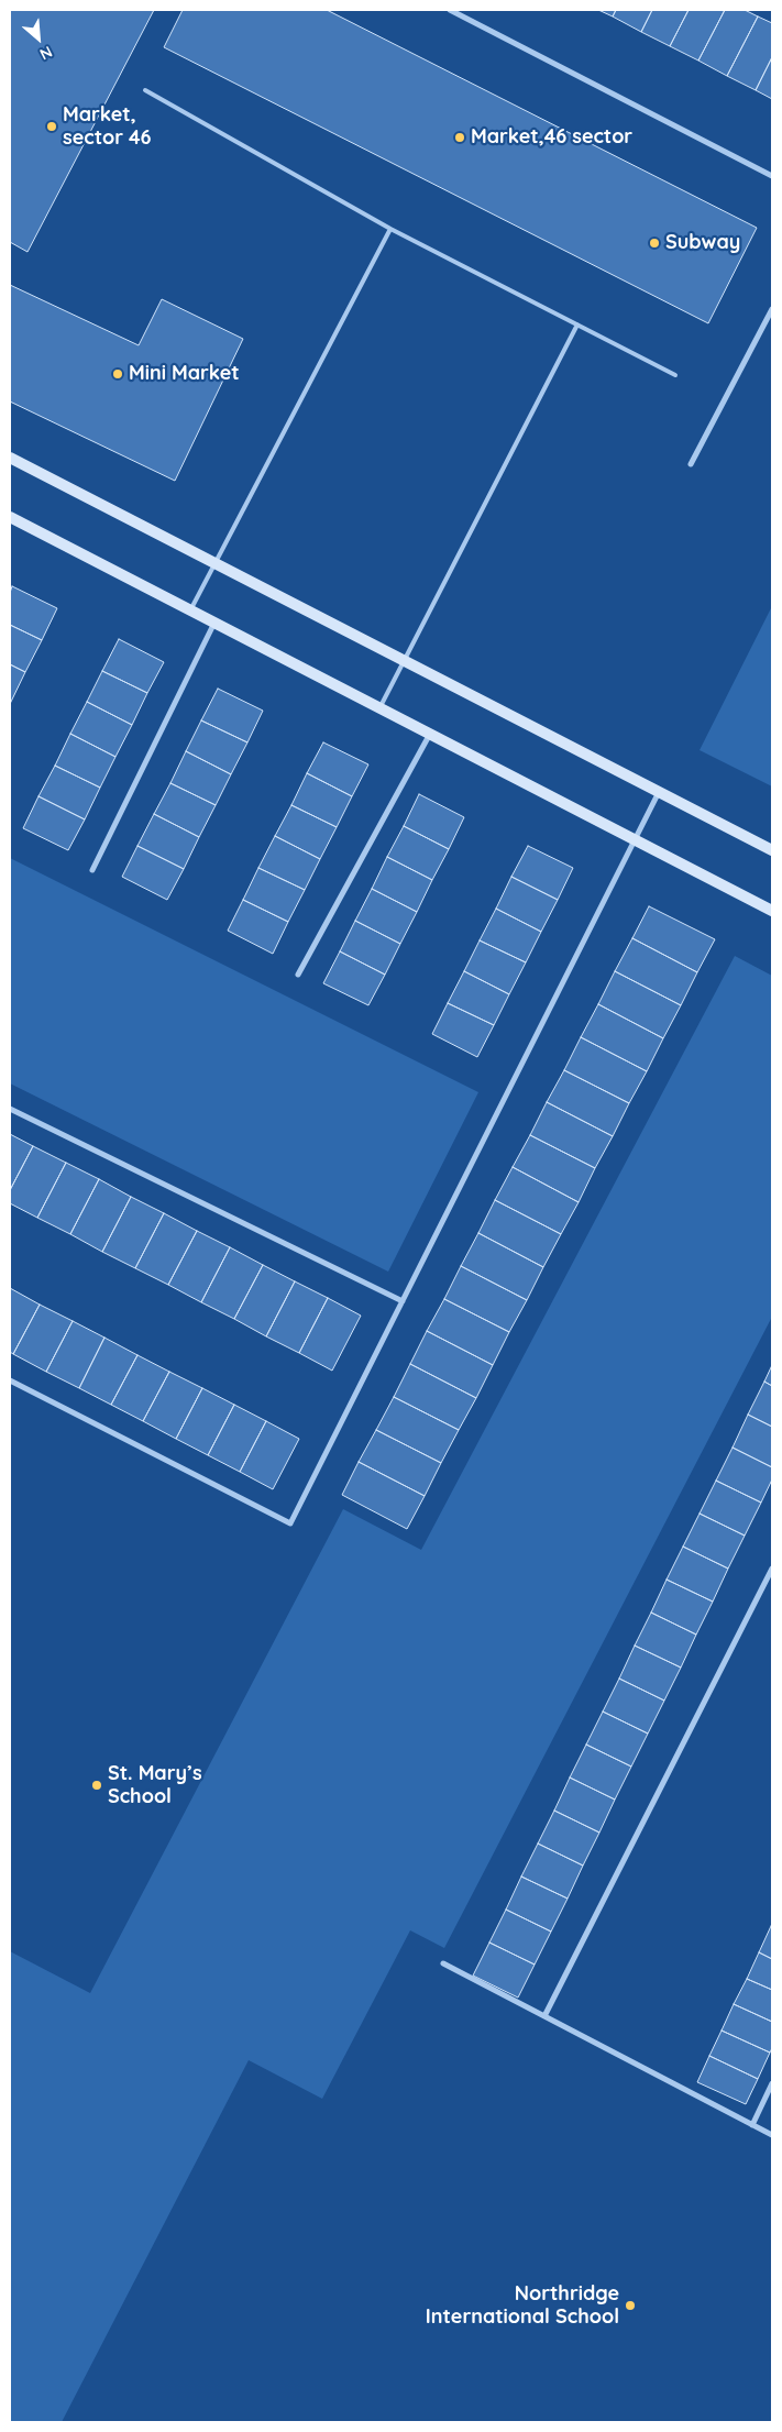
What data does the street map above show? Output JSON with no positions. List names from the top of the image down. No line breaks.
{"places":["Market, sector 46","Market,46 sector","Subway","Mini Market","St. Mary’s School","Northridge International School"],"north":"bottom right"}
